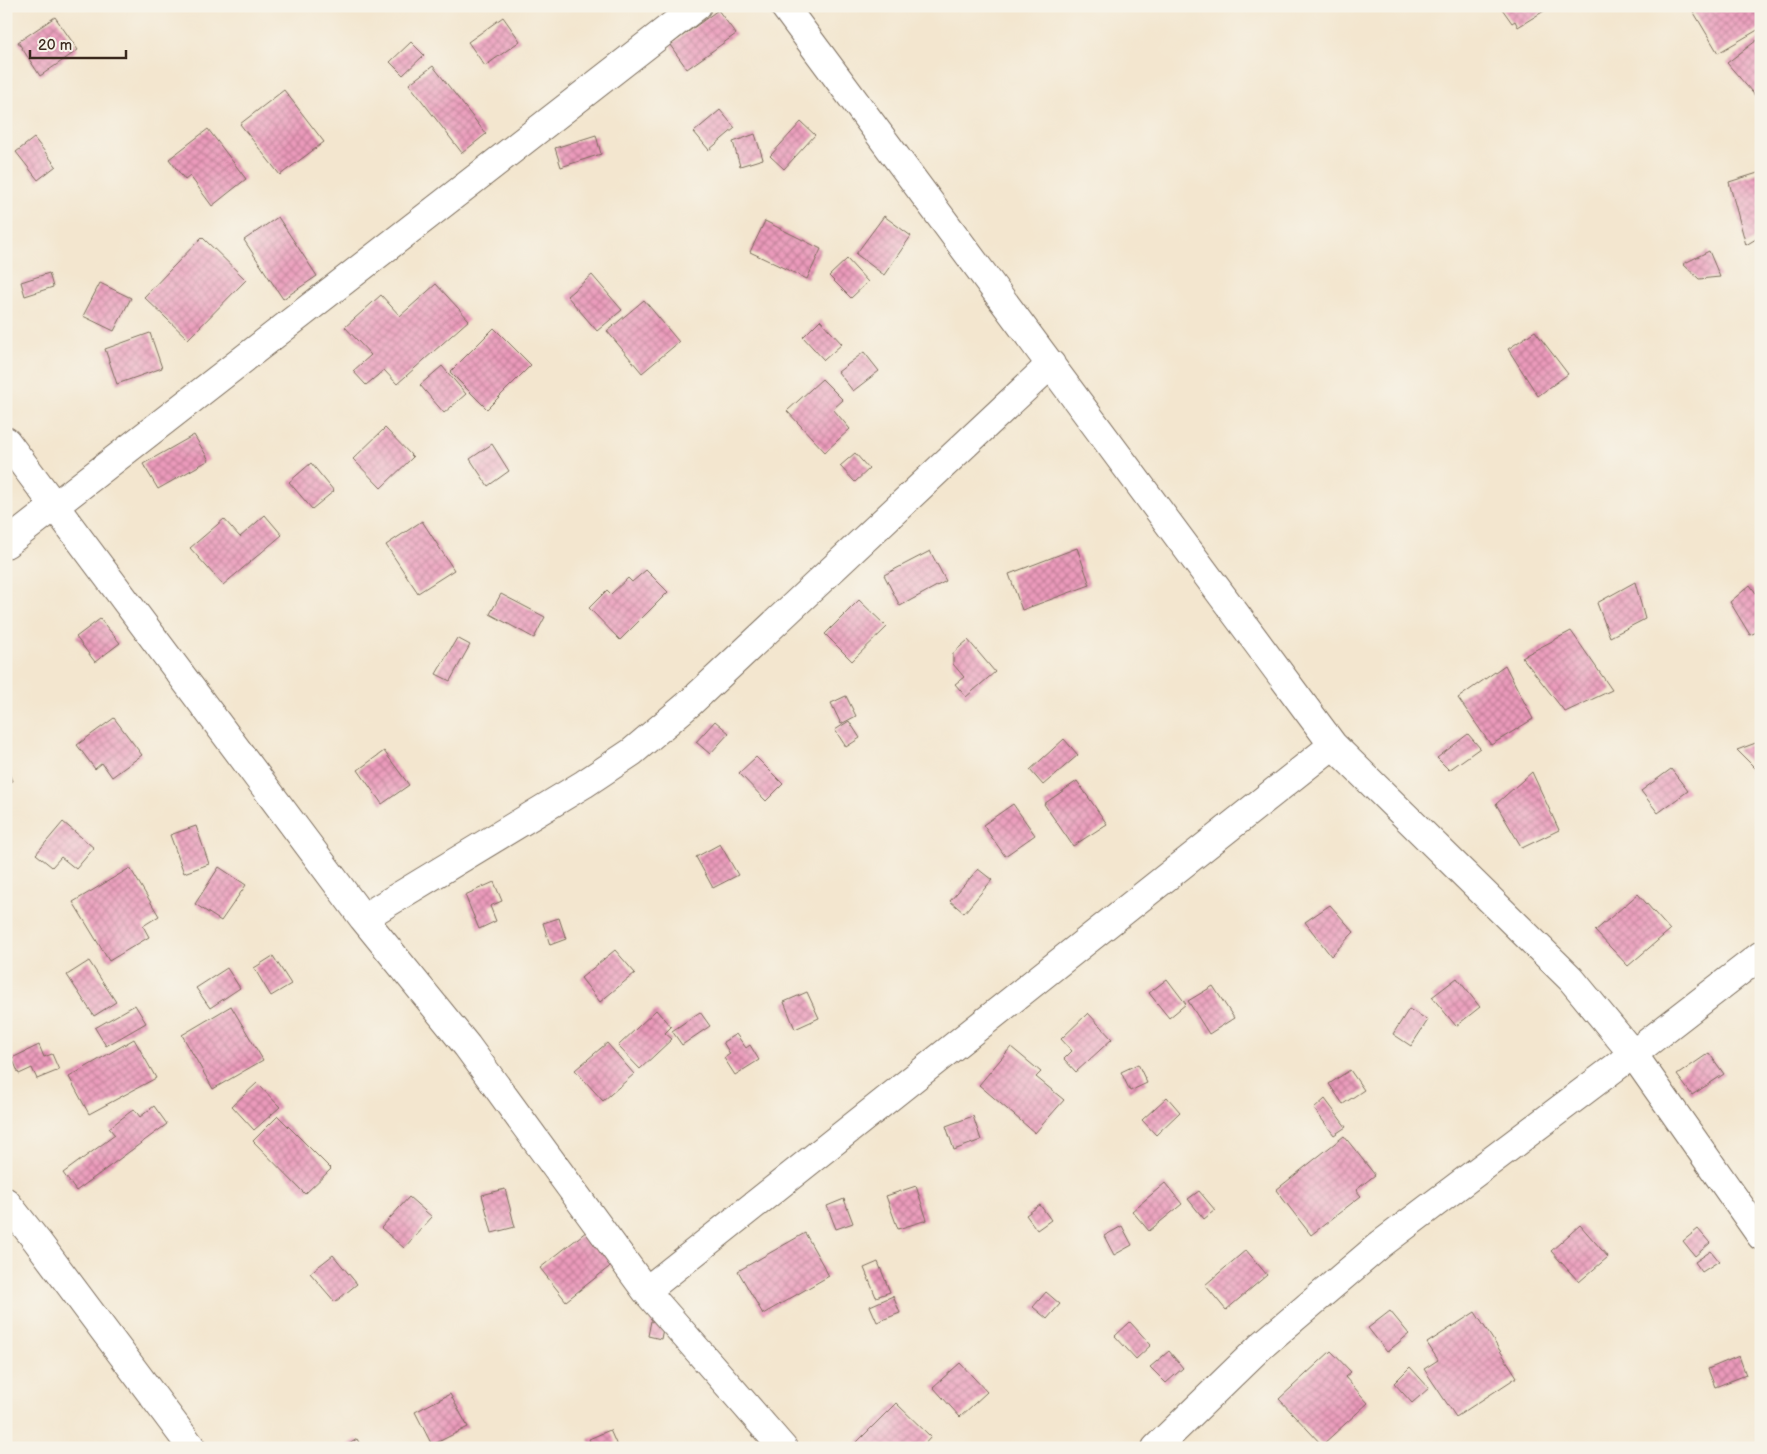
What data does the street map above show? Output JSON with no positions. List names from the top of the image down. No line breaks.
{"scale_bar":"20 m"}
